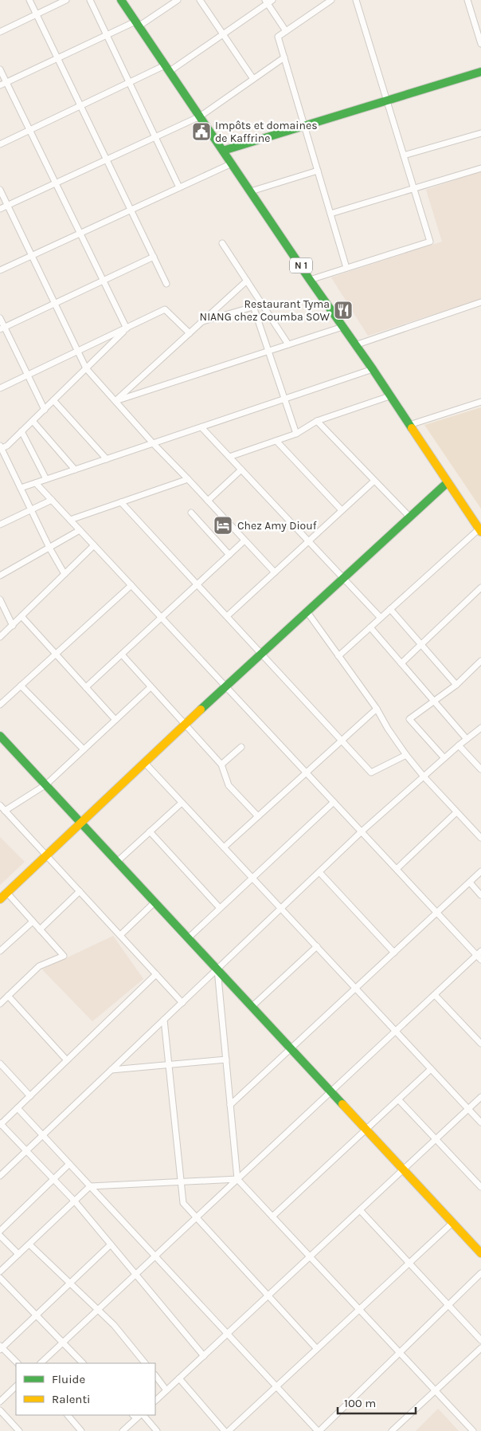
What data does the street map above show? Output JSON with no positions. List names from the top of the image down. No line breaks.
{"streets":{"main road":["N 1"]},"places":{"public building":["Impôts et domaines de Kaffrine"],"restaurant":["Restaurant Tyma NIANG chez Coumba SOW"],"hotel":["Chez Amy Diouf"]},"legend":["Fluide","Ralenti"],"scale_bar":"100 m"}
